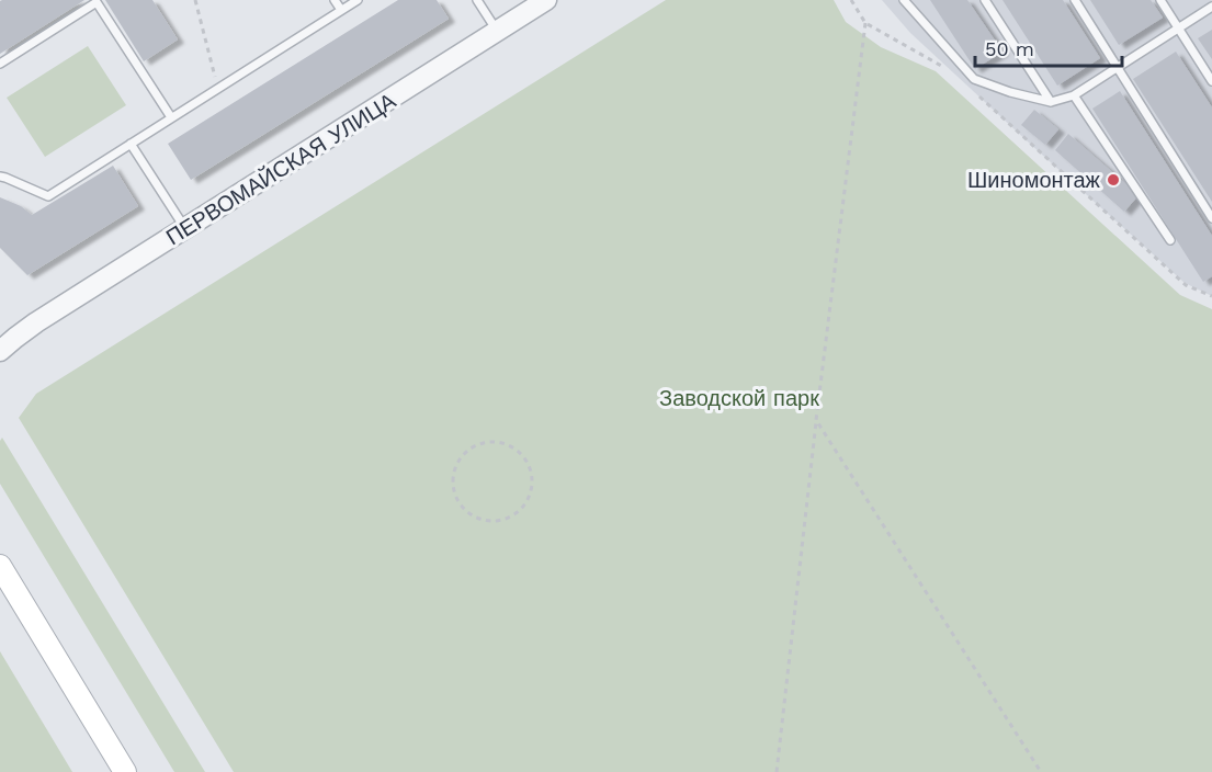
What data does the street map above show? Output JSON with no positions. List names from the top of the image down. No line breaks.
{"streets":{"street":["ПЕРВОМАЙСКАЯ УЛИЦА"]},"parks":["Заводской парк"],"places":["Шиномонтаж"],"scale_bar":"50 m"}
